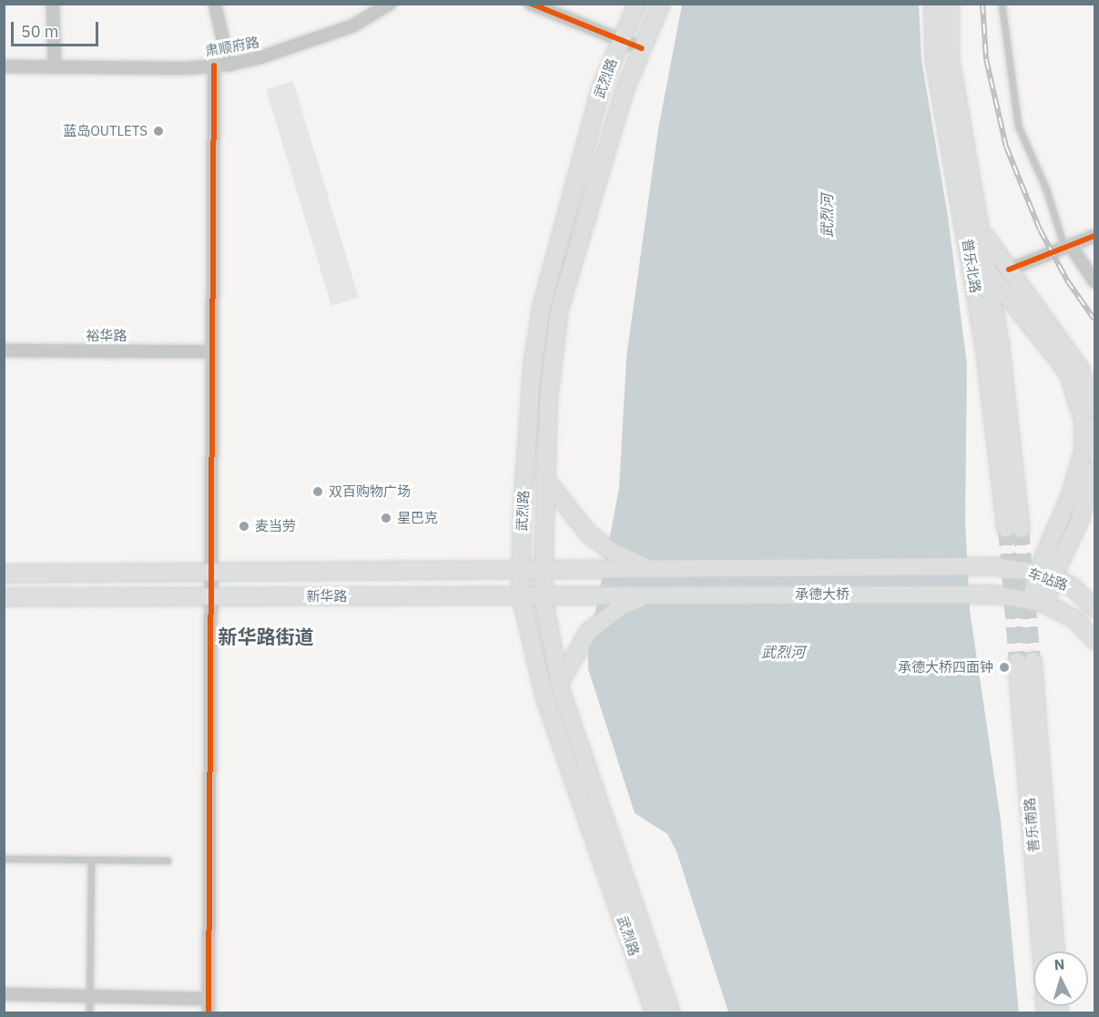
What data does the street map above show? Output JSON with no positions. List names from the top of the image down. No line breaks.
{"streets":{"main road":["武烈路","普乐北路","车站路","承德大桥","新华路","普乐南路"],"street":["肃顺府路","裕华路"]},"crossings":[["武烈路","新华路"],["车站路","承德大桥"],["承德大桥","新华路"]],"districts":["新华路街道"],"water":["武烈河"],"places":["蓝岛OUTLETS","双百购物广场","星巴克","麦当劳","承德大桥四面钟"],"scale_bar":"50 m","north":"top"}
